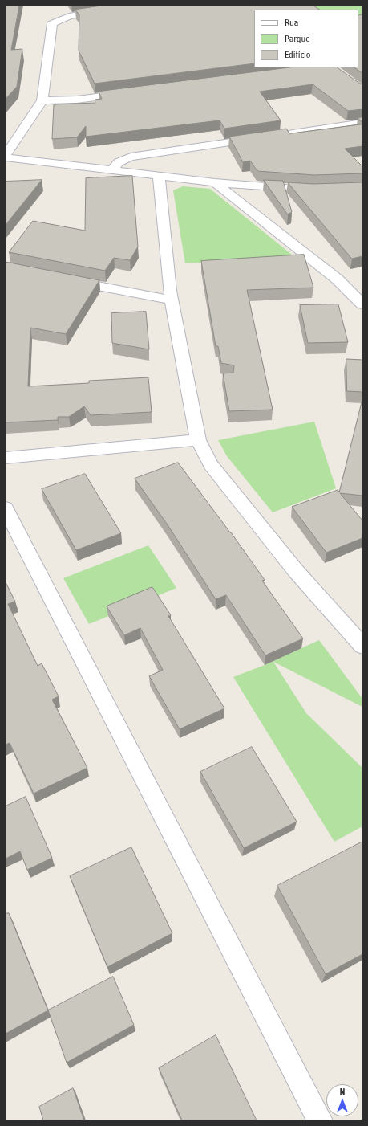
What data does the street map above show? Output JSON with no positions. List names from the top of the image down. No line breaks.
{"legend":["Rua","Parque","Edifício"],"north":"top"}
